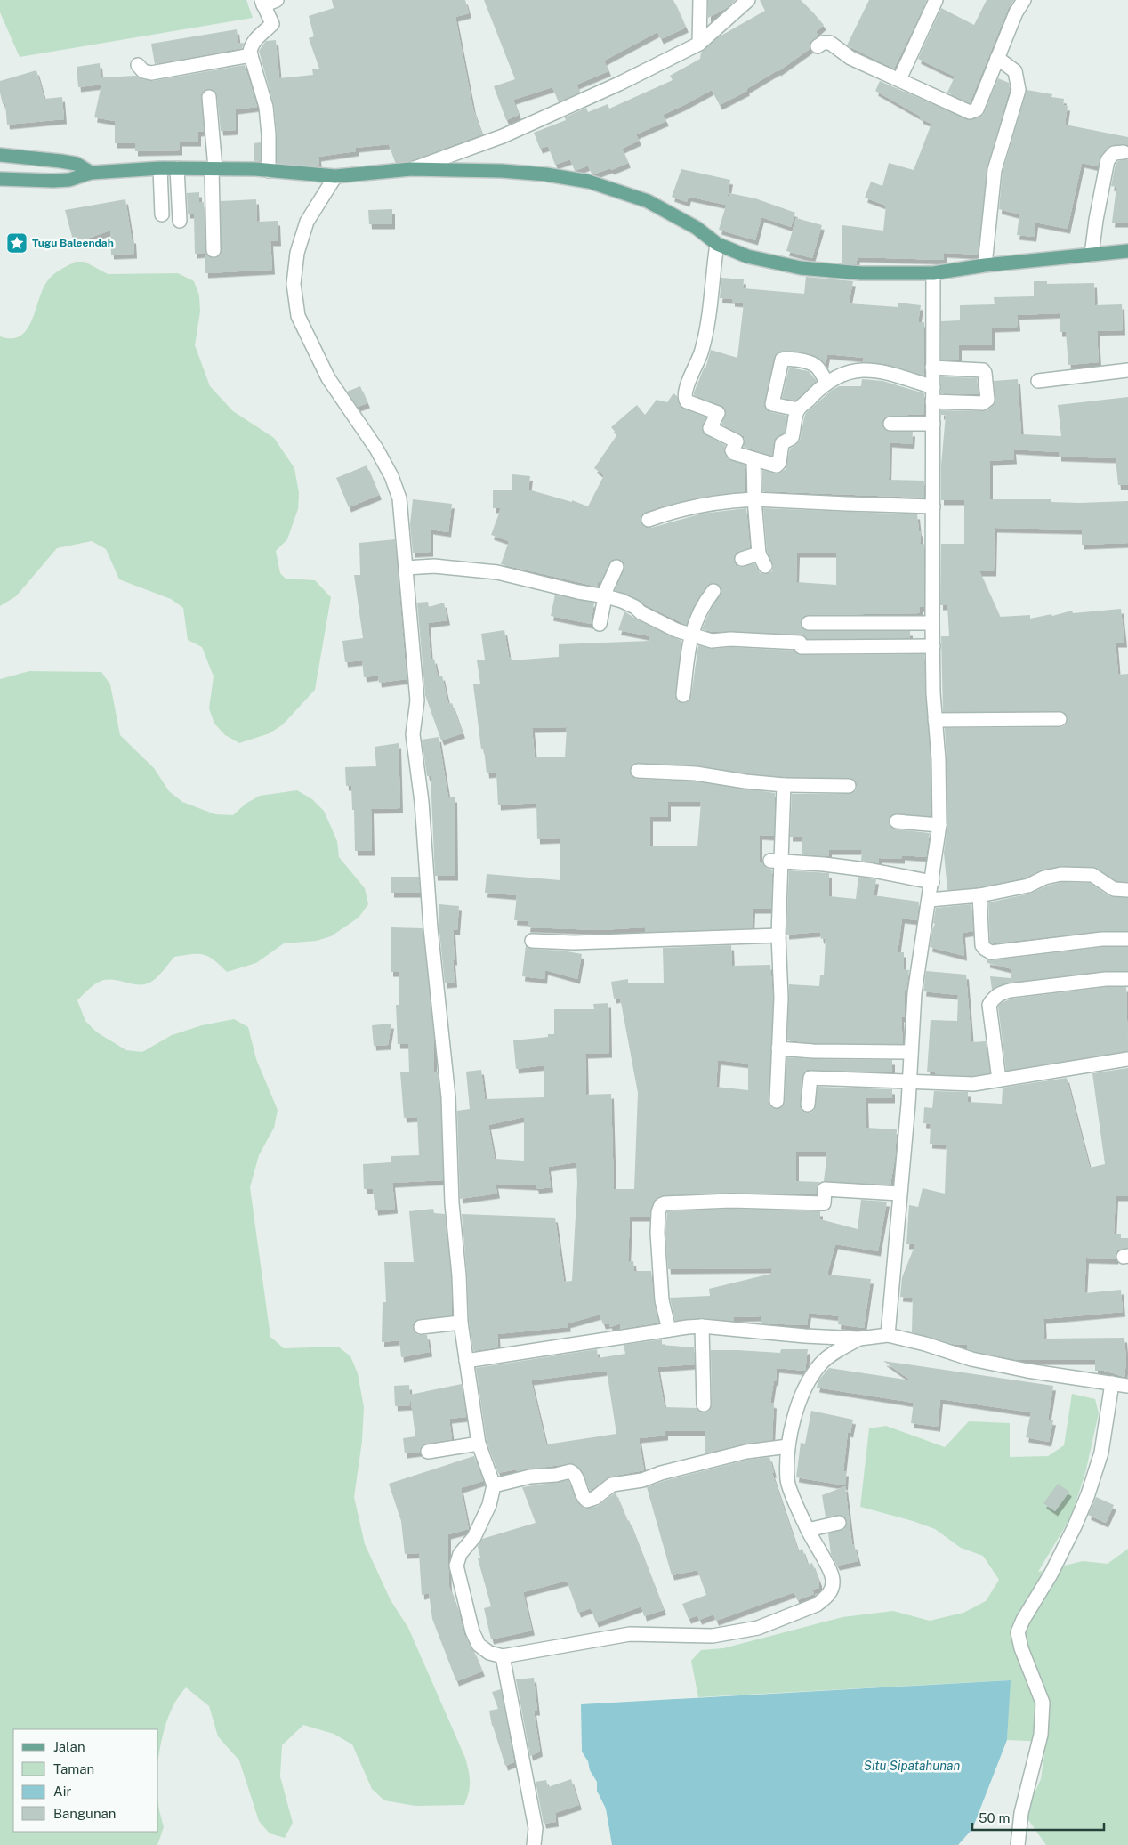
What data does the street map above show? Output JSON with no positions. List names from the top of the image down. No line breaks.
{"water":["Situ Sipatahunan"],"places":{"place":["Tugu Baleendah"]},"legend":["Jalan","Taman","Air","Bangunan"],"scale_bar":"50 m"}
